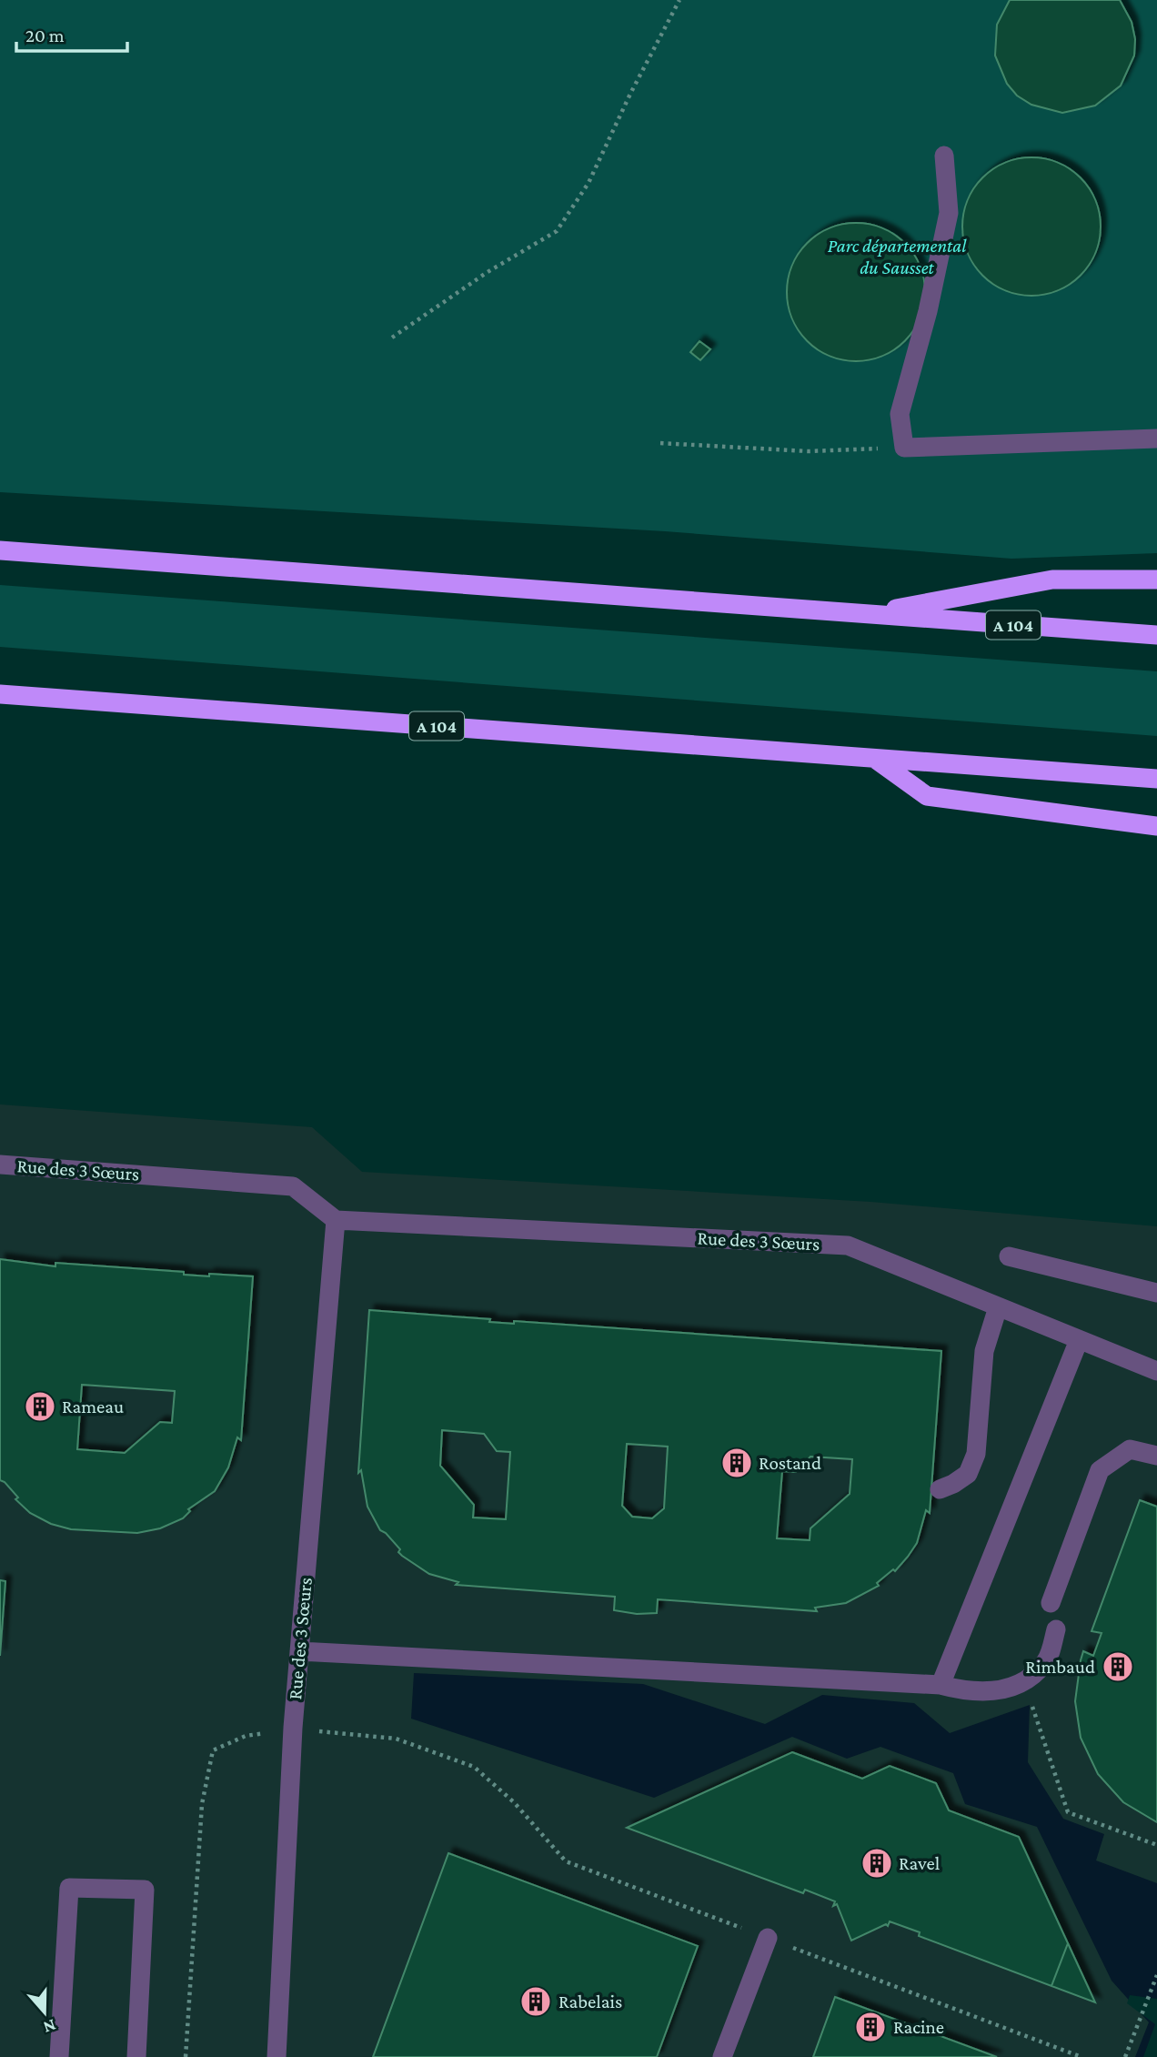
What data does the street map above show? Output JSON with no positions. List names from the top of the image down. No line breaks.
{"streets":{"highway":["A 104"],"street":["Rue des 3 Sœurs"]},"parks":["Parc départemental du Sausset"],"places":{"building":["Rameau","Rostand","Rimbaud","Ravel","Rabelais","Racine"]},"scale_bar":"20 m","north":"bottom"}
